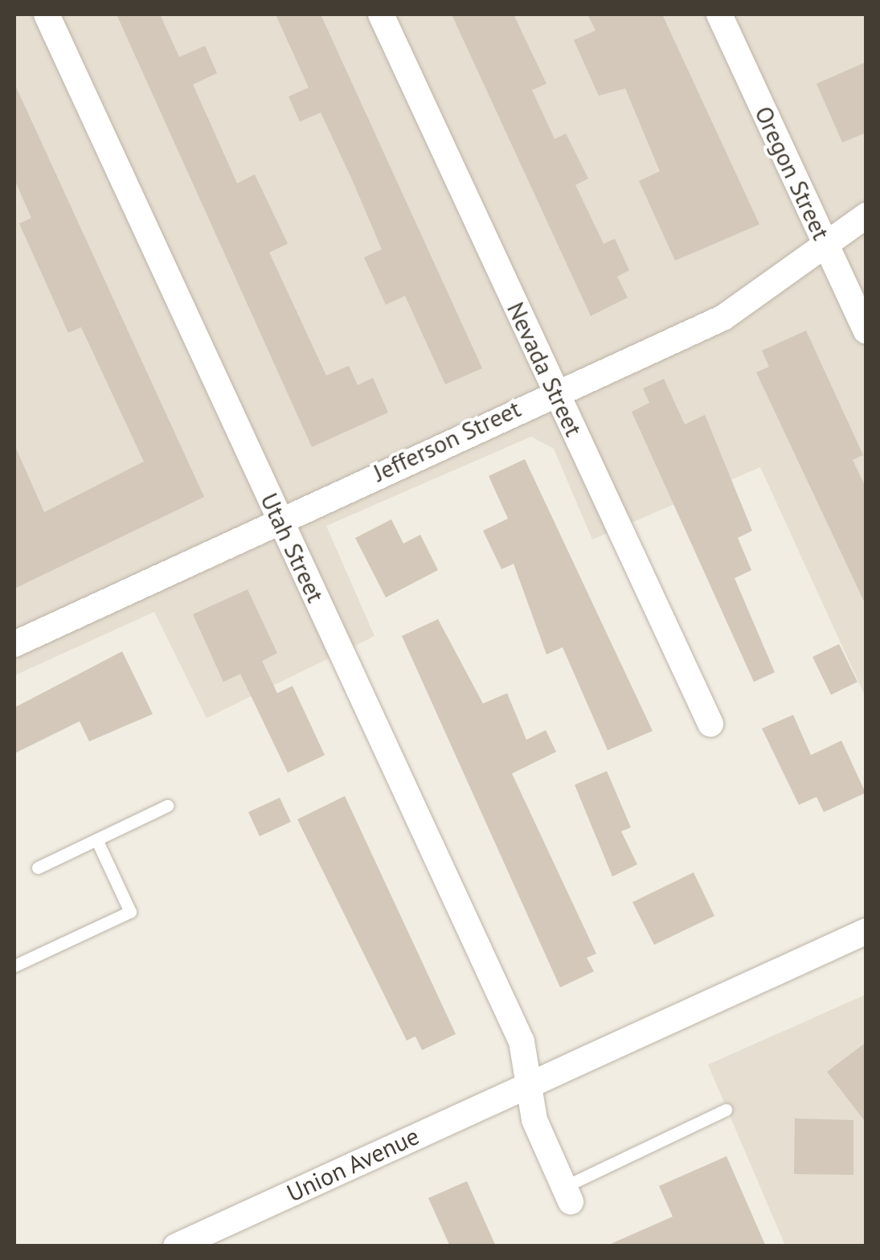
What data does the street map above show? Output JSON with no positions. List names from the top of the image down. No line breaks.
{"streets":{"street":["Oregon Street","Nevada Street","Jefferson Street","Utah Street","Union Avenue"]},"crossings":[["Oregon Street","Jefferson Street"],["Nevada Street","Jefferson Street"],["Jefferson Street","Utah Street"],["Utah Street","Union Avenue"]]}
